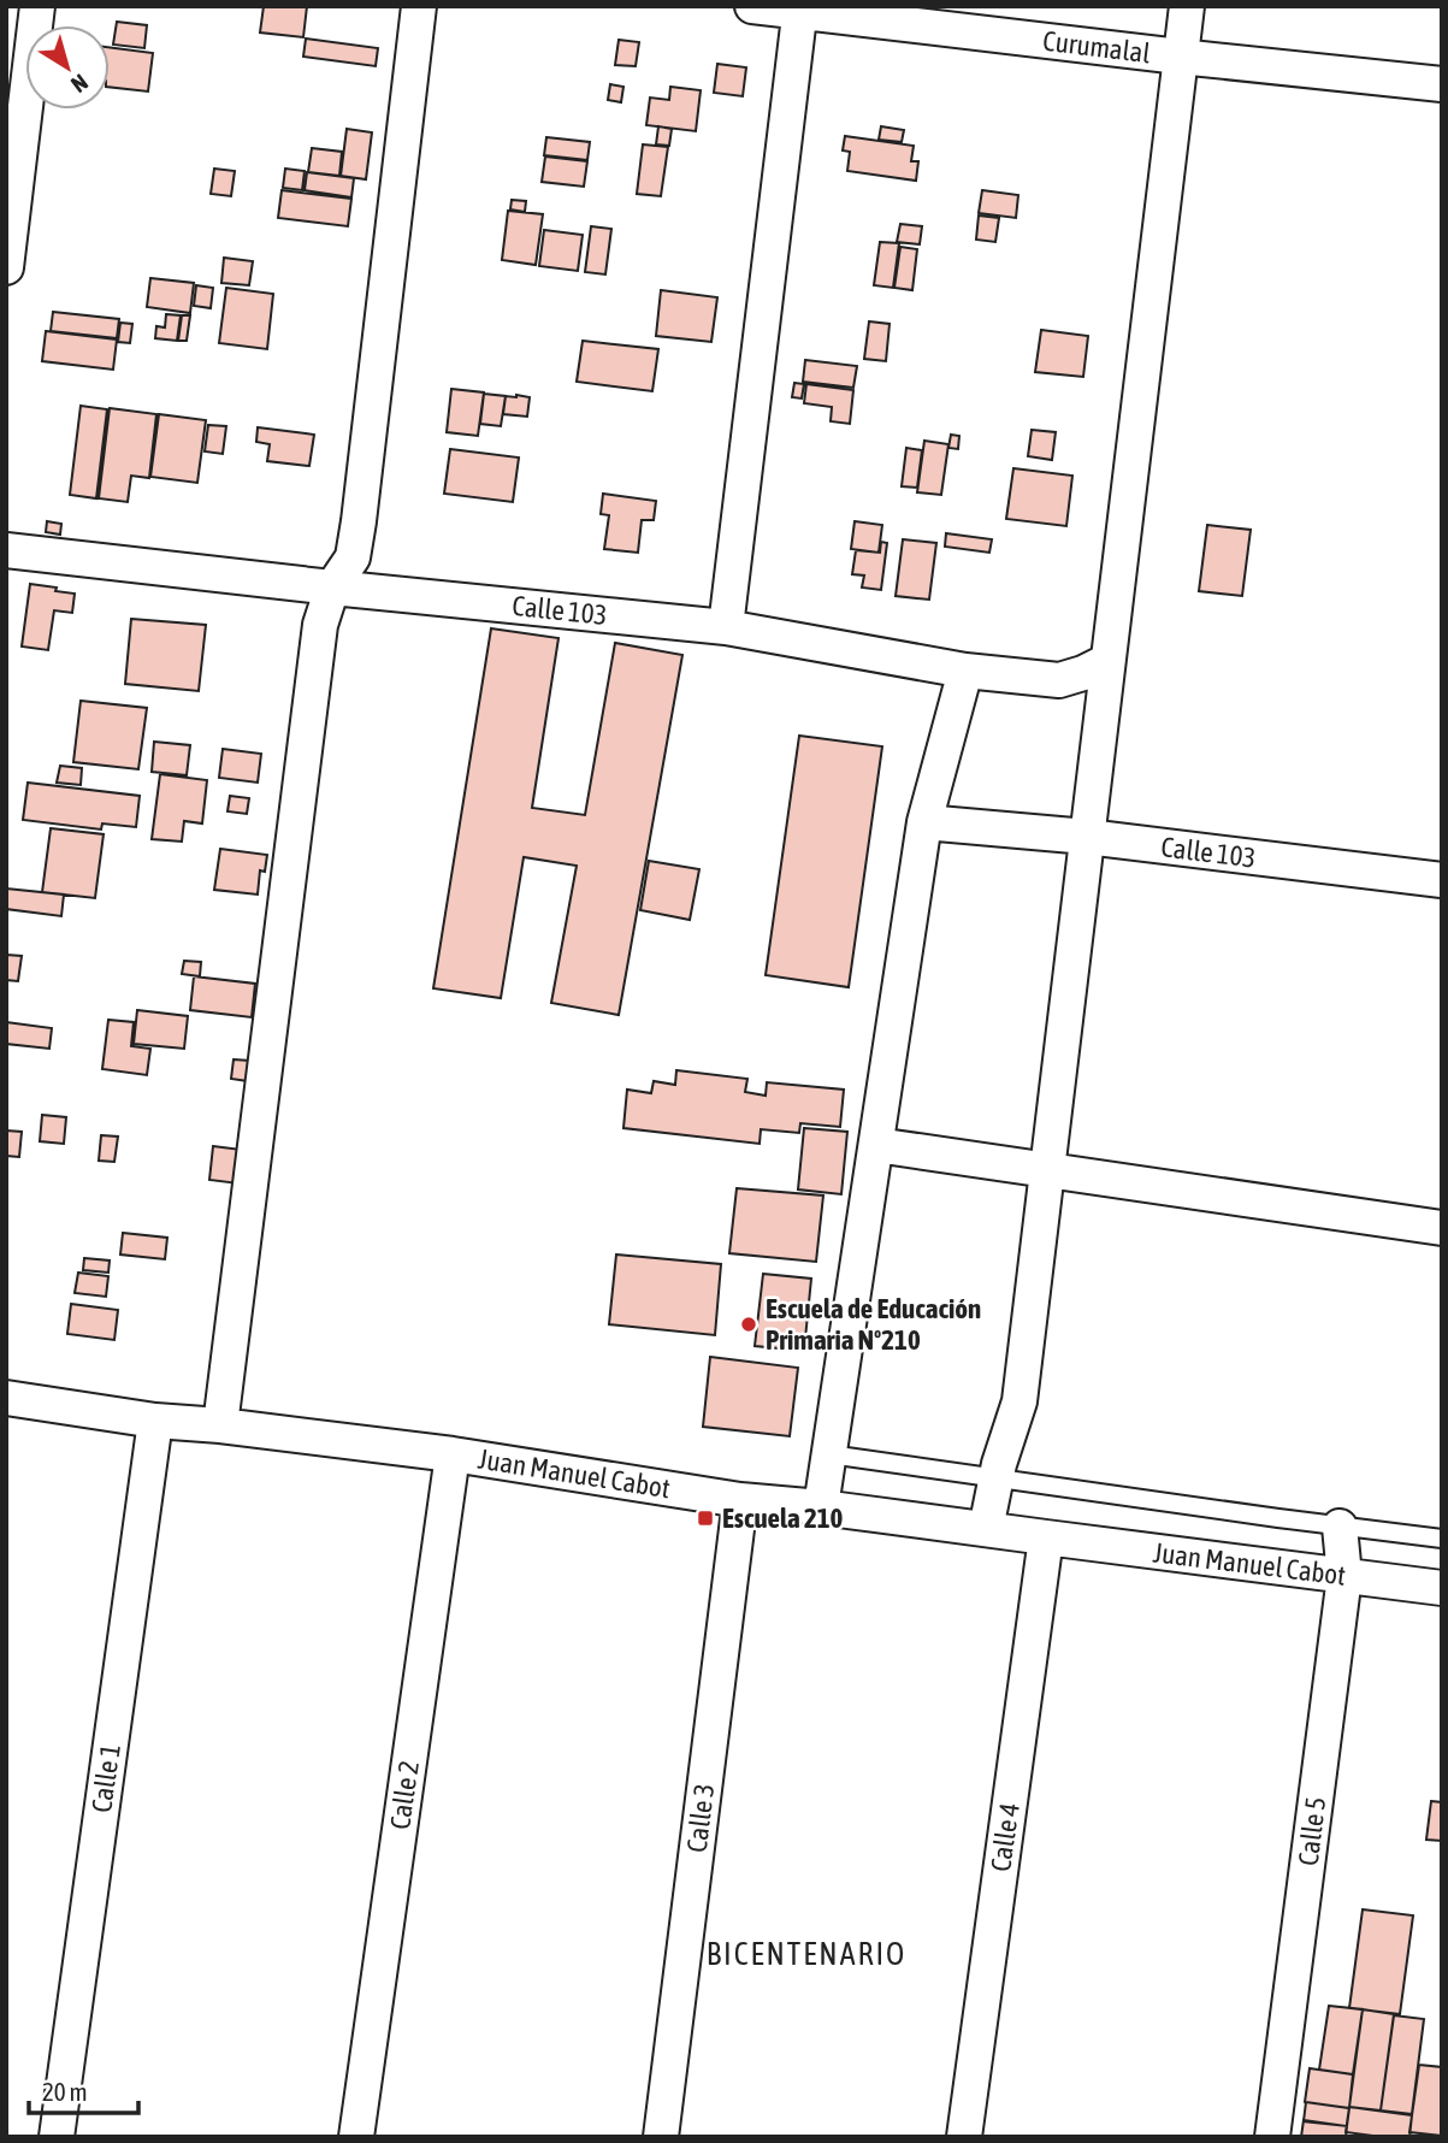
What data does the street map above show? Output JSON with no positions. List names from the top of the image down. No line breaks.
{"streets":{"street":["Curumalal","Calle 103","Juan Manuel Cabot","Calle 1","Calle 2","Calle 3","Calle 5","Calle 4"]},"crossings":[["Juan Manuel Cabot","Calle 1"],["Juan Manuel Cabot","Calle 2"],["Juan Manuel Cabot","Calle 3"],["Juan Manuel Cabot","Calle 5"],["Juan Manuel Cabot","Calle 4"]],"districts":["BICENTENARIO"],"places":{"other":["Escuela de Educación Primaria Nº210"],"transit":["Escuela 210"]},"scale_bar":"20 m","north":"bottom right"}
